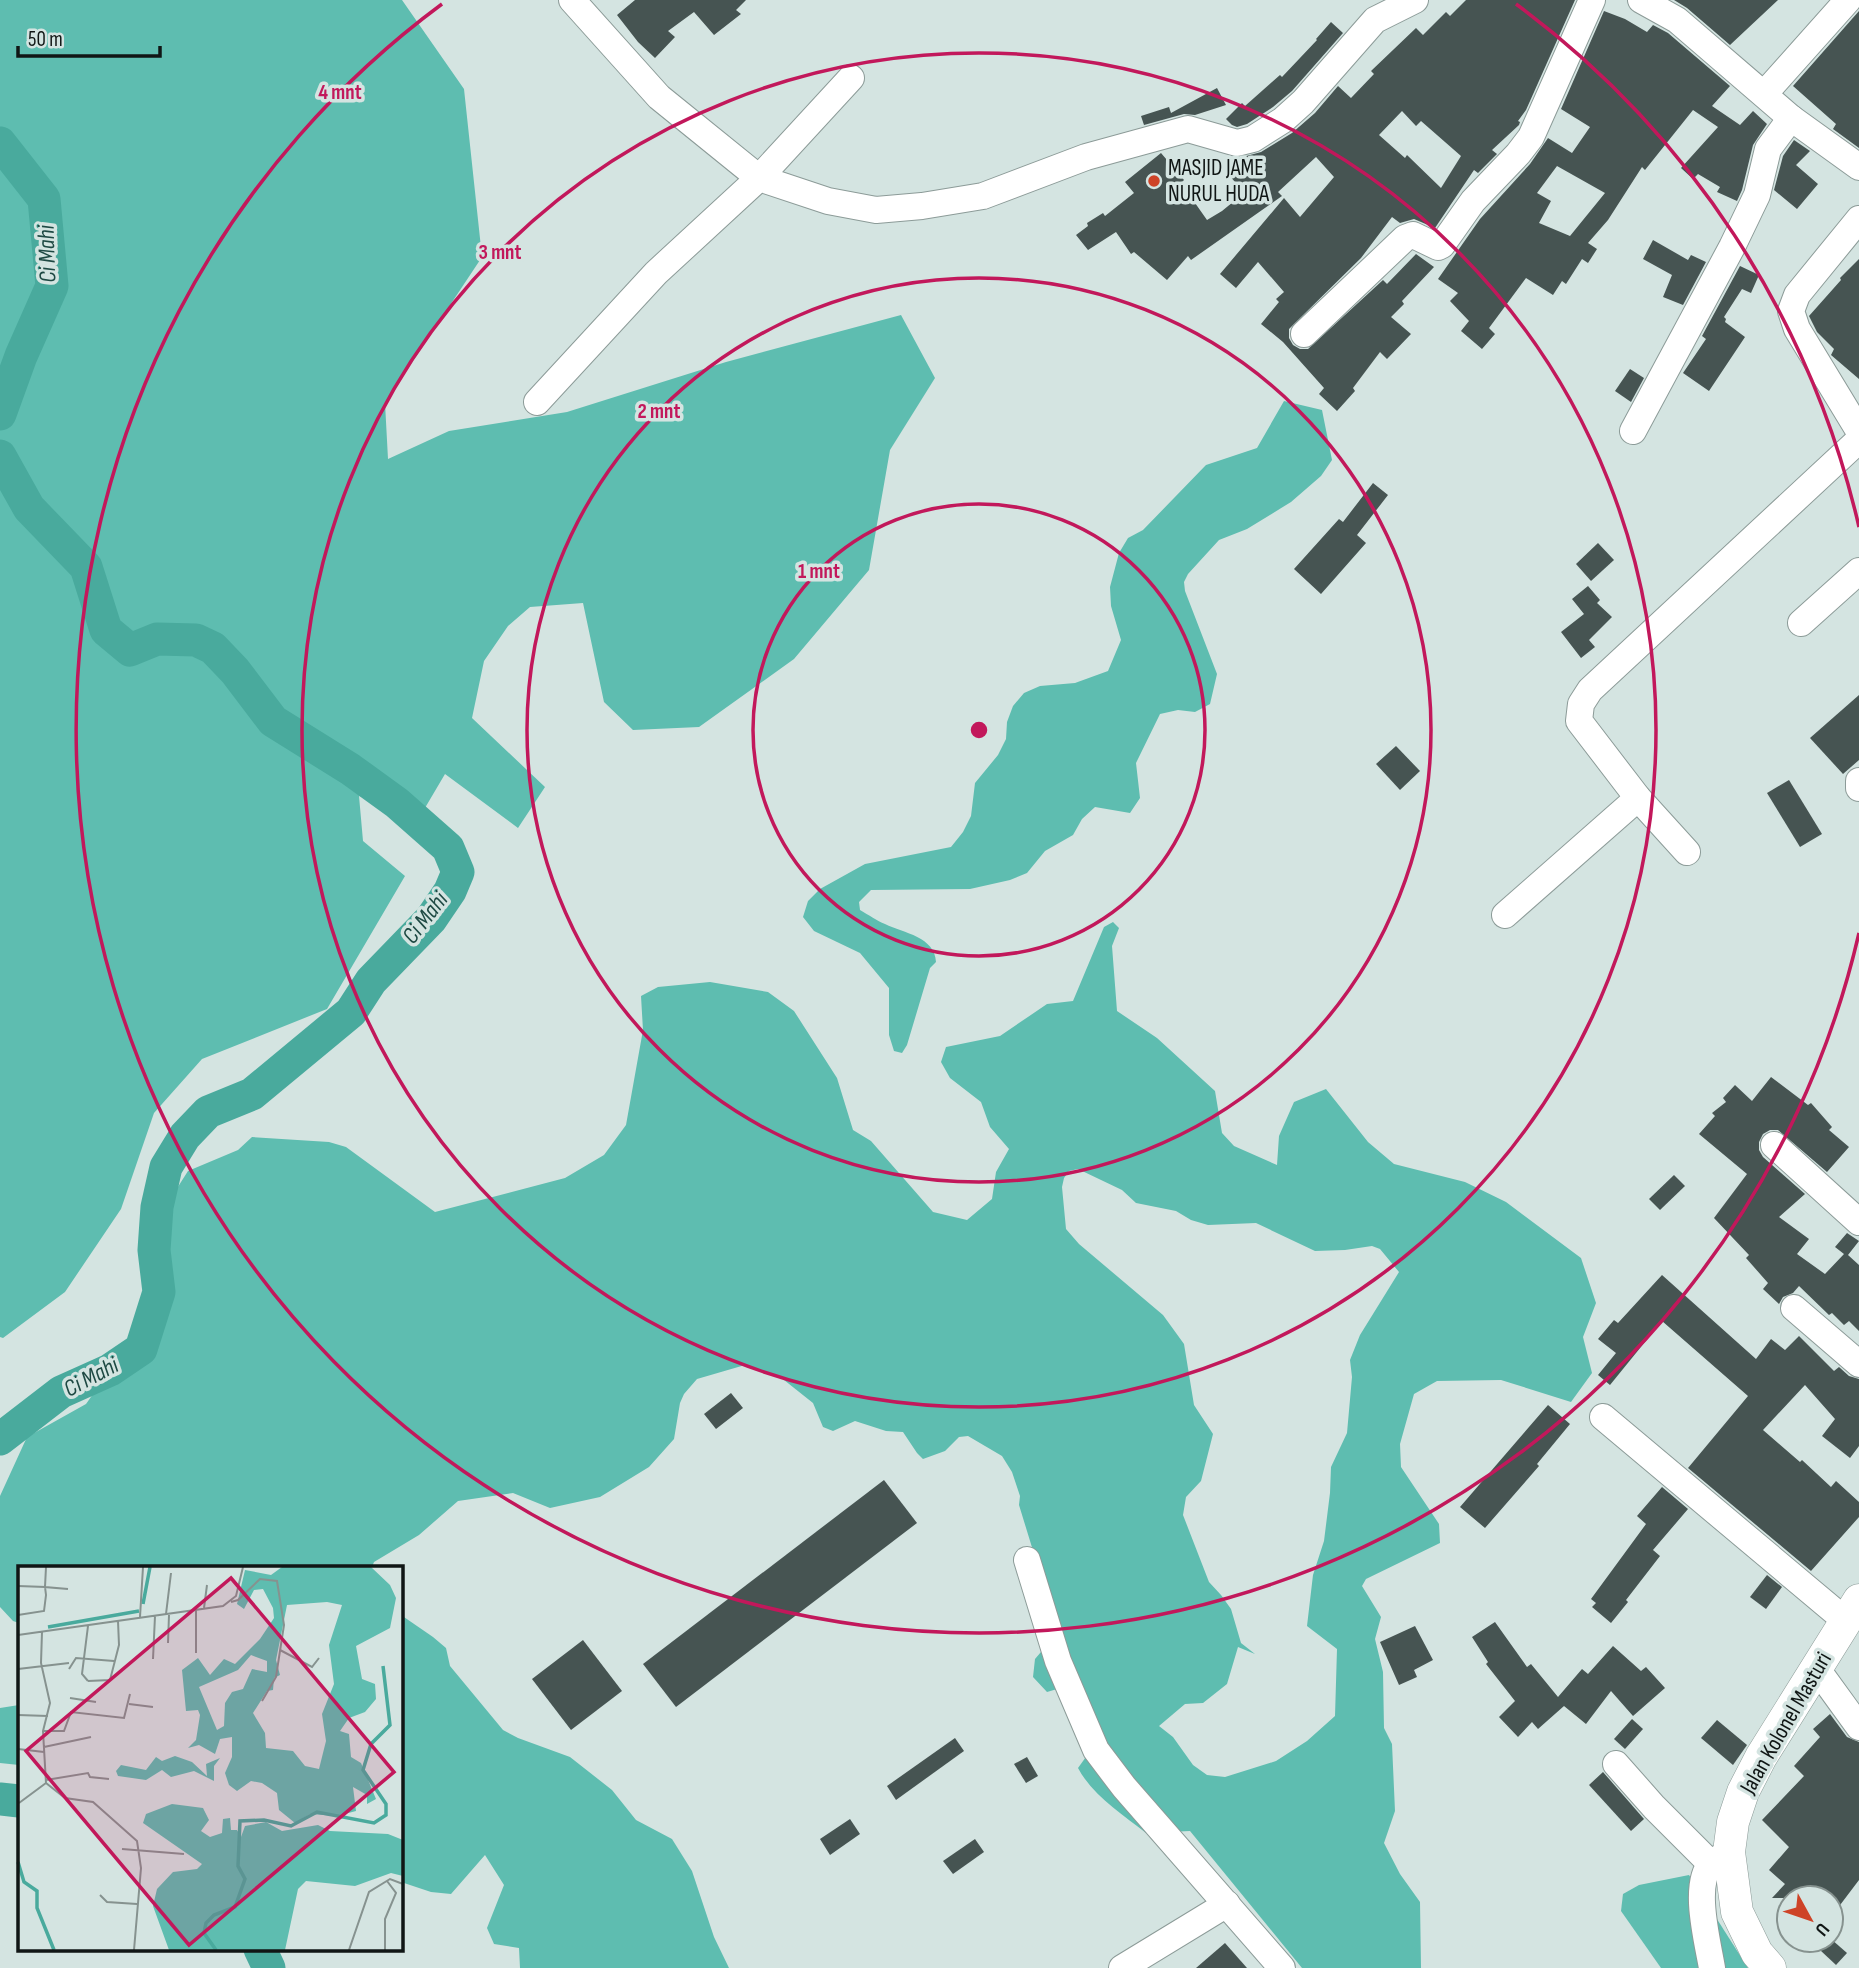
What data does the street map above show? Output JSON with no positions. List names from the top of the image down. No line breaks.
{"streets":{"main road":["Jalan Kolonel Masturi"]},"water":["Ci Mahi"],"places":["MASJID JAME NURUL HUDA"],"scale_bar":"50 m","north":"bottom right","rings":["4 mnt","3 mnt","2 mnt","1 mnt"]}
